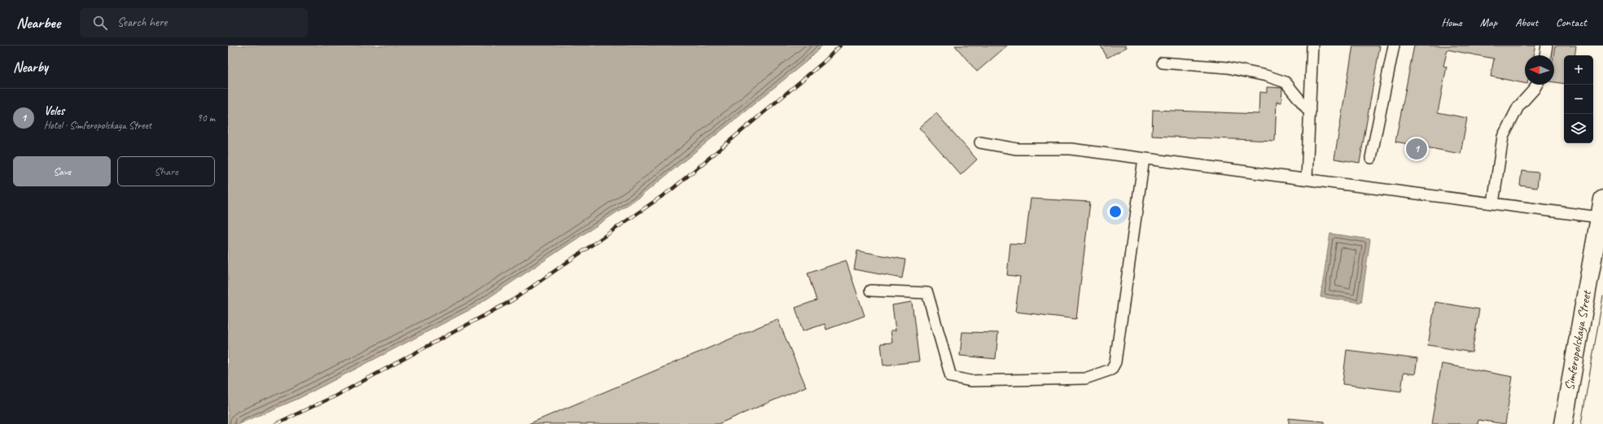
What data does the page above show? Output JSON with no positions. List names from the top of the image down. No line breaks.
{"streets":{"street":["Simferopolskaya Street"]},"north":"left","page":{"header":"Nearbee","search":"Search here","nav":["Home","Map","About","Contact"],"heading":"Nearby","map_buttons":["+","−"],"list":[{"mark":"1","name":"Veles","note":"Hotel · Simferopolskaya Street","value":"90 m"}],"pins":"1","buttons":["Save","Share"]}}
